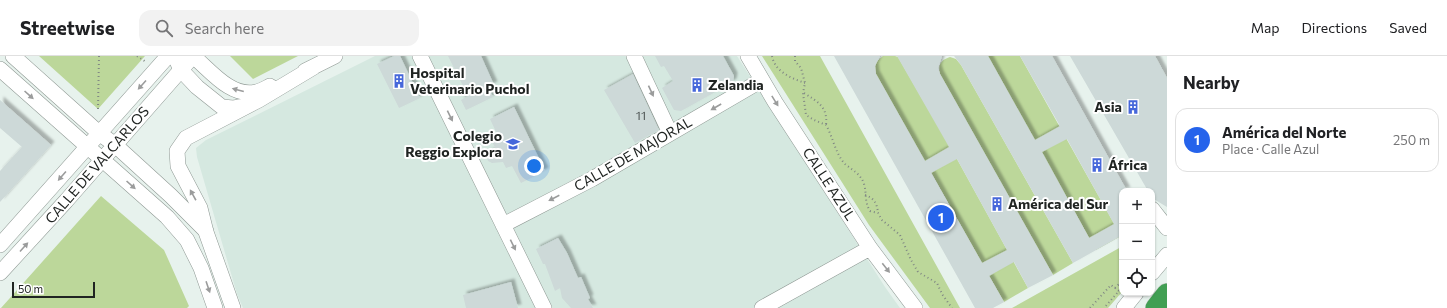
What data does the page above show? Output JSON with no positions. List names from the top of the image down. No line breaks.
{"streets":{"street":["CALLE DE MAJORAL","CALLE DE VALCARLOS","CALLE AZUL"]},"crossings":[["CALLE DE MAJORAL","CALLE AZUL"]],"one_way":["CALLE DE MAJORAL","CALLE AZUL"],"places":{"building":["Hospital Veterinario Puchol","Zelandia","Asia","África","América del Sur"],"school or university":["Colegio Reggio Explora"]},"house_numbers":["11"],"scale_bar":"50 m","page":{"header":"Streetwise","search":"Search here","nav":["Map","Directions","Saved"],"heading":"Nearby","list":[{"mark":"1","name":"América del Norte","note":"Place · Calle Azul","value":"250 m"}],"map_buttons":["+","−"],"pins":"1","scale":"50 m"}}
